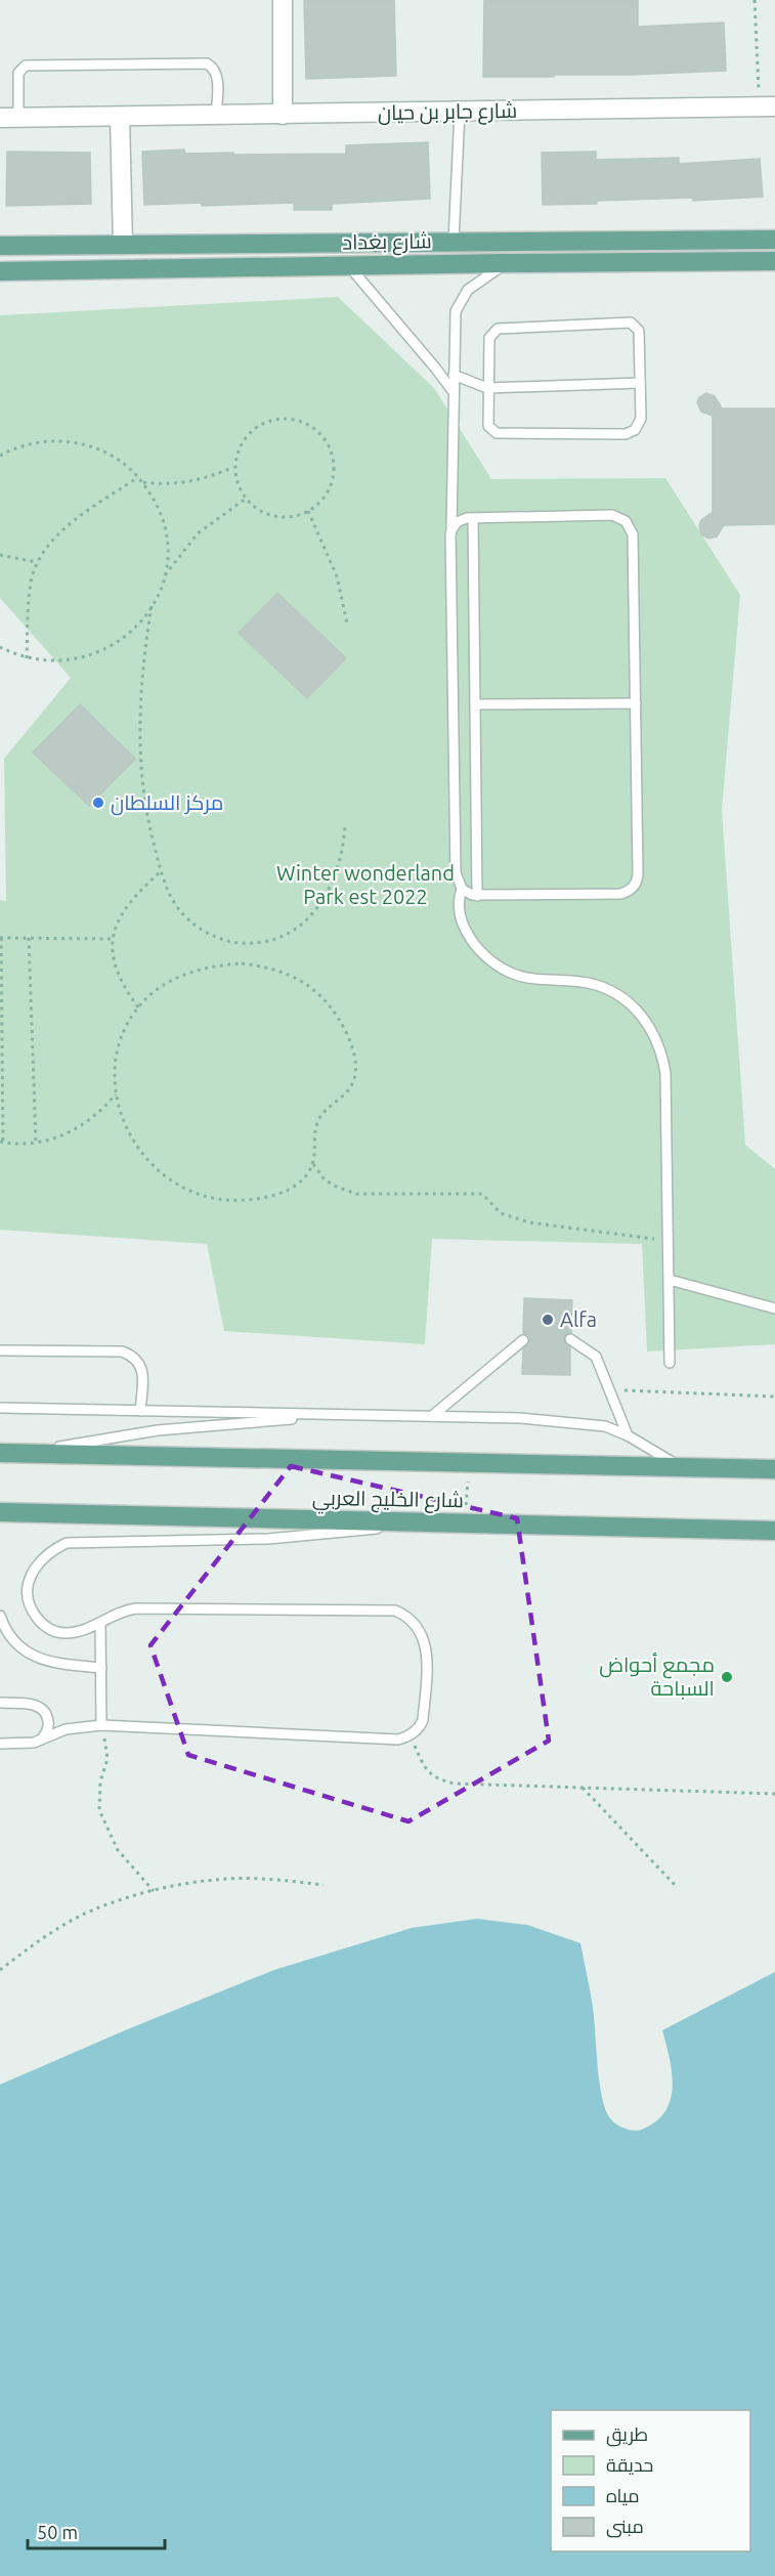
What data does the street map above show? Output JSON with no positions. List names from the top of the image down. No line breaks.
{"streets":{"main road":["شارع بغداد","شارع الخليج العربي"],"street":["شارع جابر بن حيان"]},"parks":["Winter wonderland Park est 2022"],"places":["مركز السلطان","Alfa","مجمع أحواض السباحة"],"legend":["طريق","حديقة","مياه","مبنى"],"scale_bar":"50 m"}
